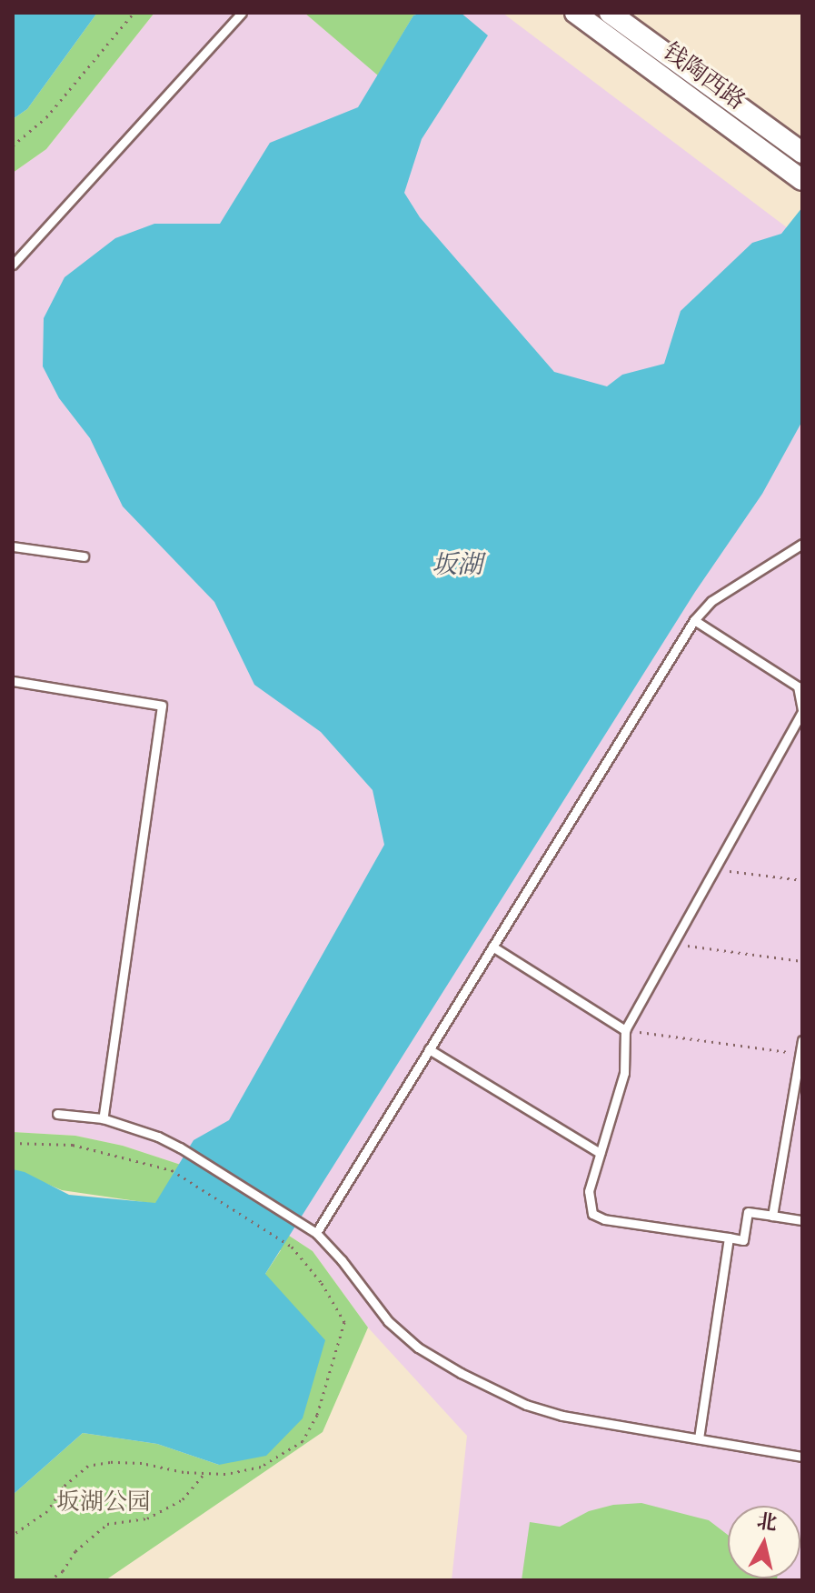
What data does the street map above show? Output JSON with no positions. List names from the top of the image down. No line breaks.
{"streets":{"street":["钱陶西路"]},"water":["坂湖"],"parks":["坂湖公园"],"north":"top"}
